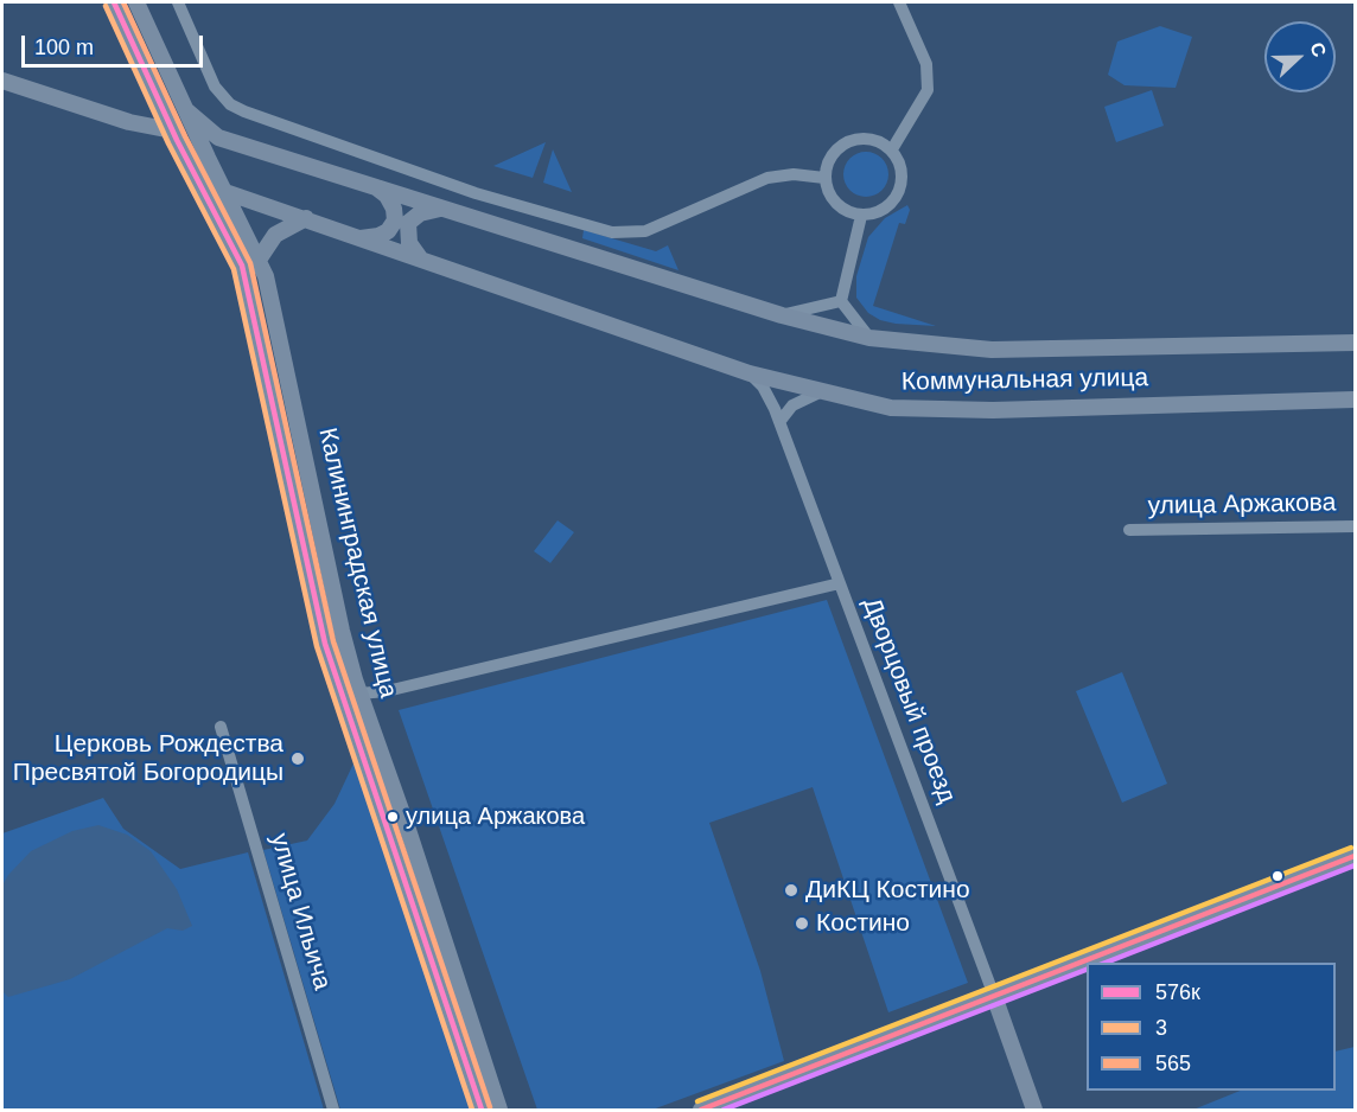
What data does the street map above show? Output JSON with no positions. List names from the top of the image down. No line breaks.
{"streets":{"main road":["Коммунальная улица","Калининградская улица"],"street":["улица Аржакова","Дворцовый проезд","улица Ильича"]},"crossings":[["Коммунальная улица","Калининградская улица"],["Коммунальная улица","Дворцовый проезд"]],"places":["Церковь Рождества Пресвятой Богородицы","улица Аржакова","ДиКЦ Костино","Костино"],"lines":["transit line 576к","transit line 565","transit line 3"],"legend":["576к","3","565"],"scale_bar":"100 m","north":"right"}
